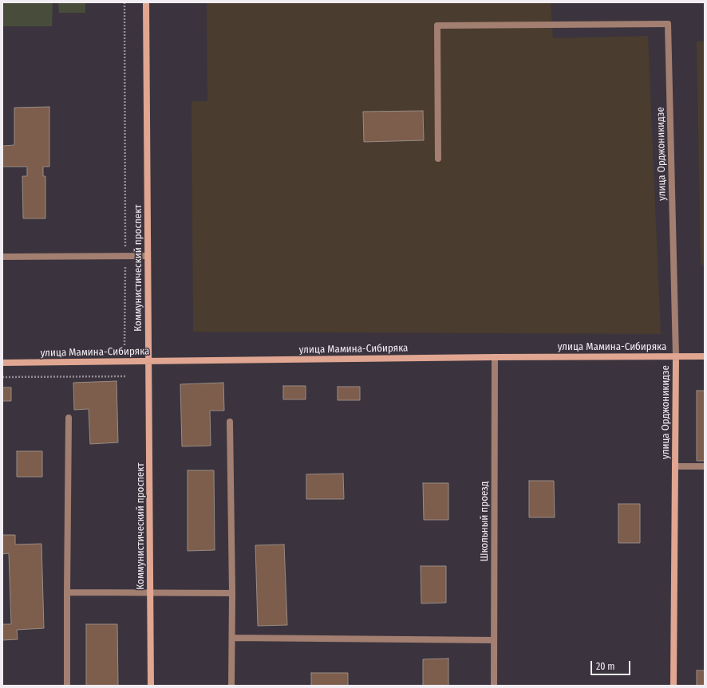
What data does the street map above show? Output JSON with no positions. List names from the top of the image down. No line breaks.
{"streets":{"street":["улица Орджоникидзе","Коммунистический проспект","улица Мамина-Сибиряка","Школьный проезд"]},"crossings":[["улица Орджоникидзе","улица Мамина-Сибиряка"],["Коммунистический проспект","улица Мамина-Сибиряка"],["улица Мамина-Сибиряка","Школьный проезд"]],"scale_bar":"20 m"}
